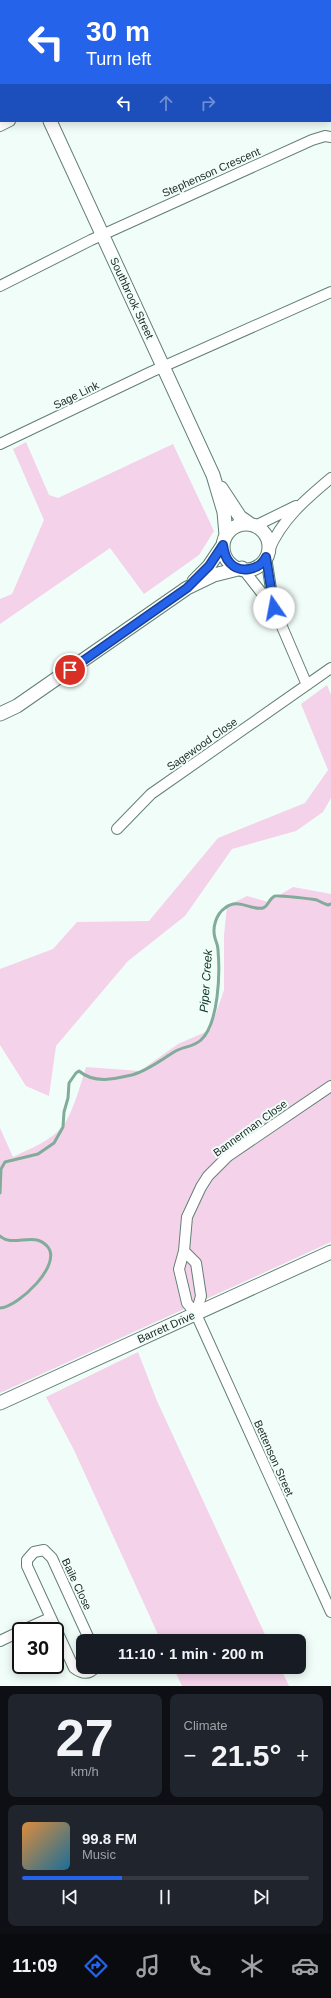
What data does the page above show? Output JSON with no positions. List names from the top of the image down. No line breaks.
{"streets":{"street":["Stephenson Crescent","Southbrook Street","Sage Link","Sagewood Close","Bannerman Close","Barrett Drive","Bettenson Street","Baile Close"]},"crossings":[["Stephenson Crescent","Southbrook Street"],["Southbrook Street","Sage Link"],["Bannerman Close","Barrett Drive"],["Bannerman Close","Bettenson Street"],["Barrett Drive","Bettenson Street"]],"water":["Piper Creek"],"page":{"turn":["30 m","Turn left"],"limit":"30","trip":"11:10 · 1 min · 200 m","tile":[["27","km/h"],"Climate"],"heat":["−","21.5°","+"],"song":["99.8 FM","Music"],"tabs":"11:09"}}
